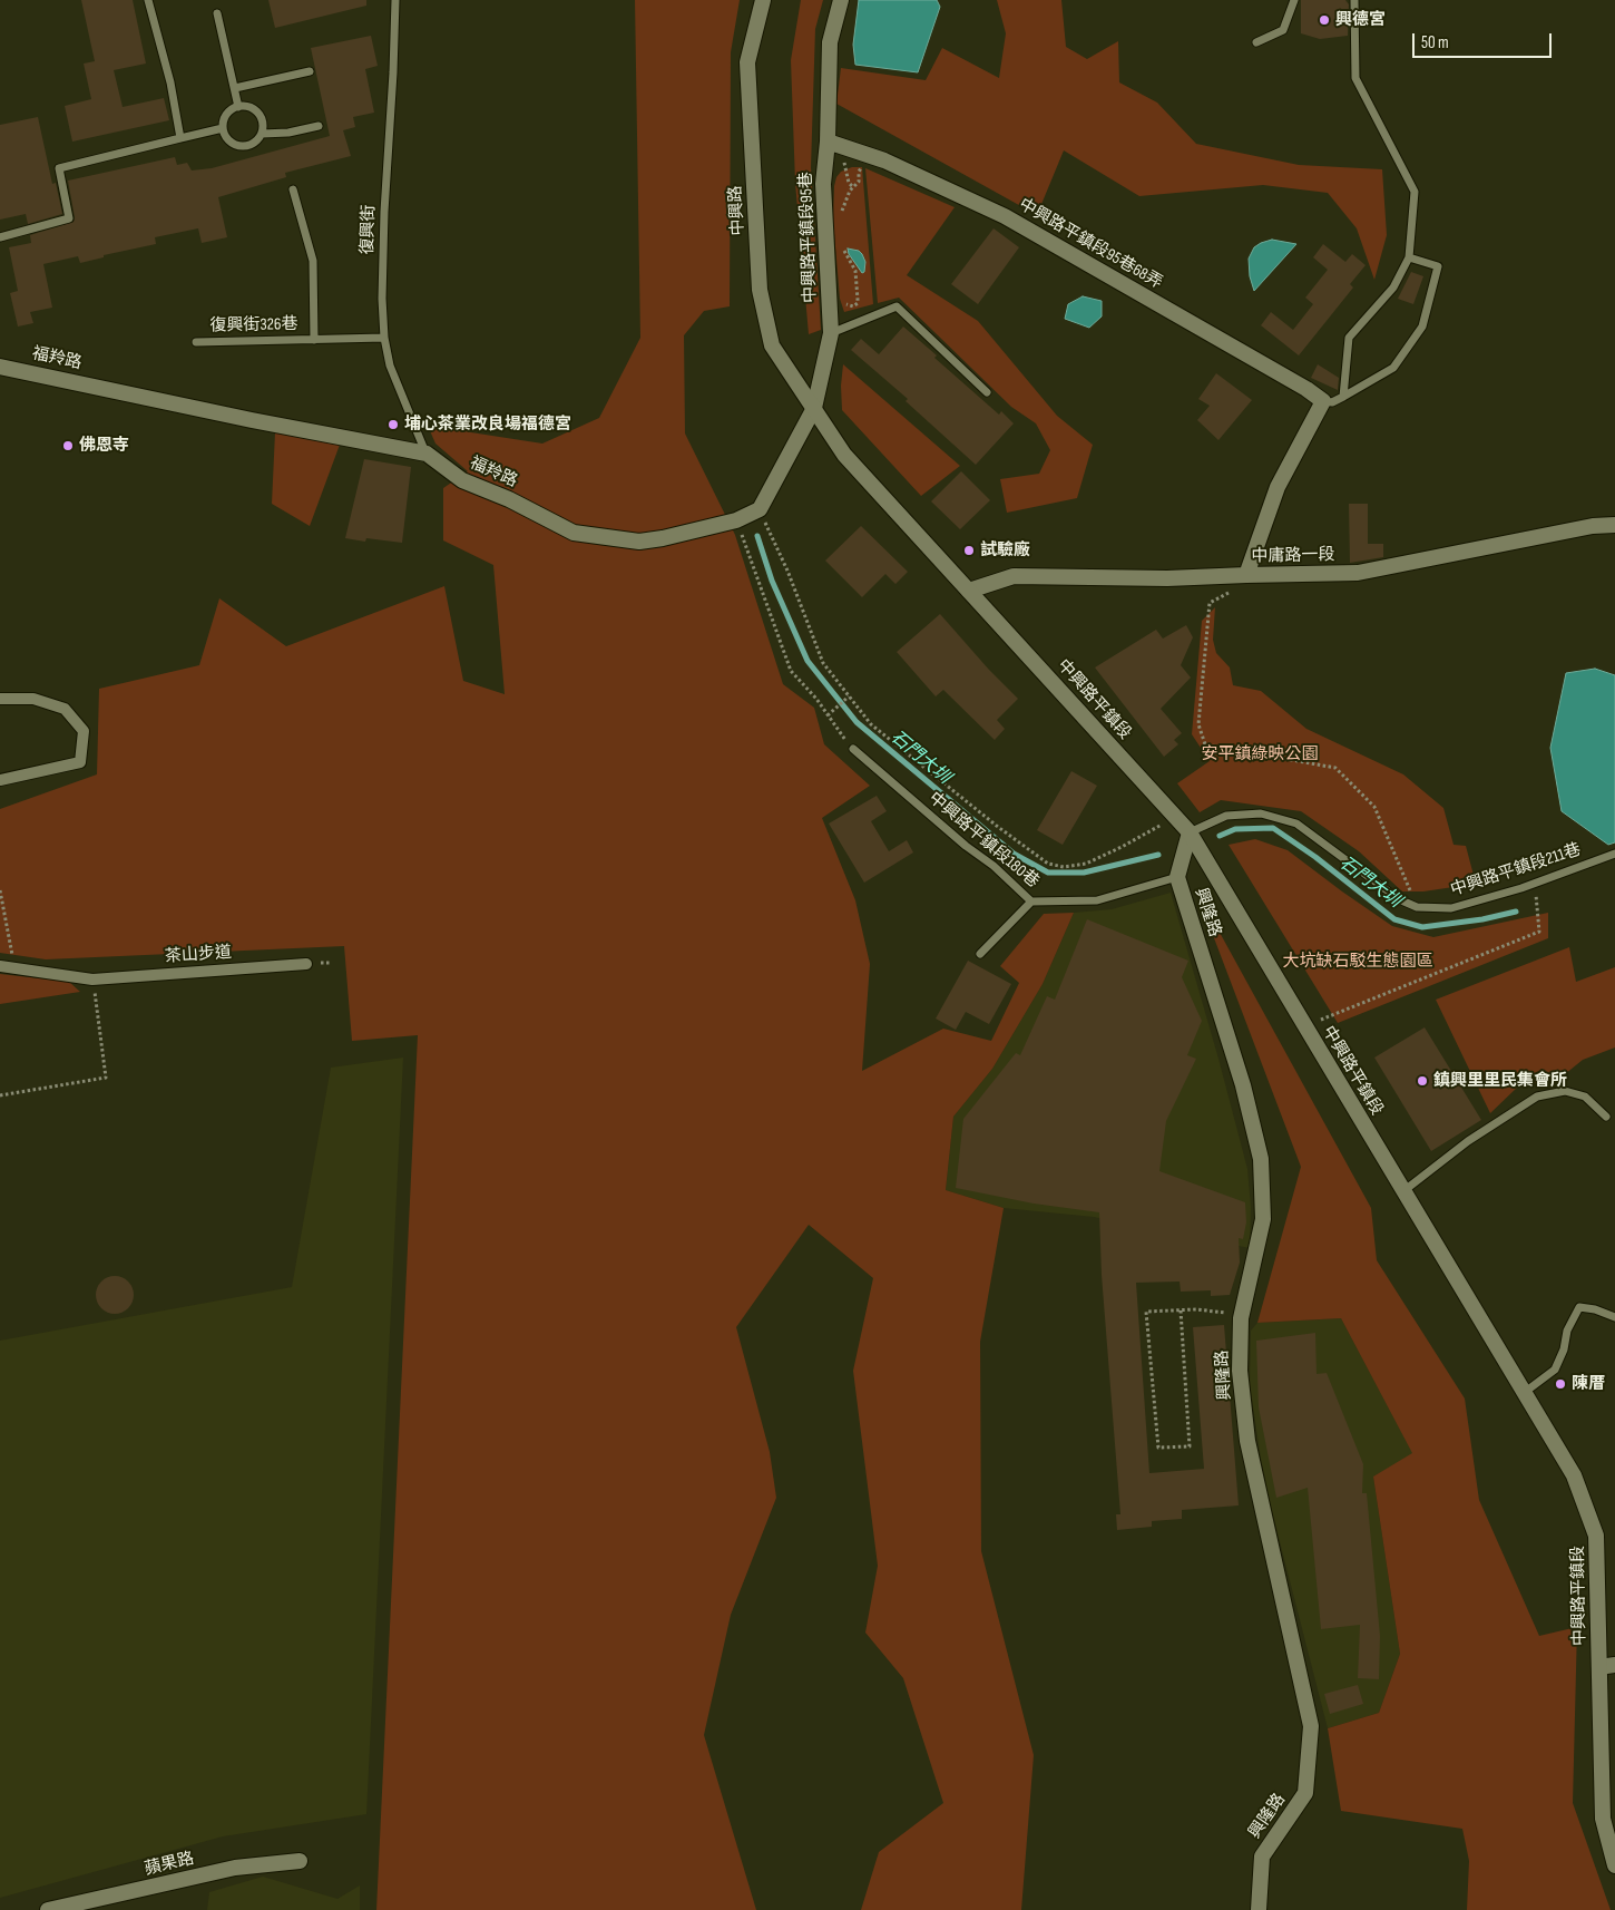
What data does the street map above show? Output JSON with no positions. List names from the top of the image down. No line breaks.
{"streets":{"street":["中興路","中興路平鎮段95巷","中興路平鎮段95巷68弄","福羚路","中庸路一段","中興路平鎮段","興隆路","茶山步道","蘋果路"],"lane":["復興街","復興街326巷","中興路平鎮段180巷","中興路平鎮段211巷"]},"crossings":[["中興路","中興路平鎮段95巷"],["中興路","中興路平鎮段"],["復興街","復興街326巷"],["復興街","福羚路"],["中興路平鎮段95巷","中興路平鎮段95巷68弄"],["中興路平鎮段95巷","中興路平鎮段"],["中庸路一段","中興路平鎮段"],["中興路平鎮段","中興路平鎮段211巷"],["中興路平鎮段","興隆路"],["中興路平鎮段180巷","興隆路"],["中興路平鎮段211巷","興隆路"]],"water":["石門大圳"],"parks":["安平鎮綠映公園","大坑缺石駁生態園區"],"places":["興德宮","埔心茶業改良場福德宮","佛恩寺","試驗廠","鎮興里里民集會所","陳厝"],"scale_bar":"50 m"}
